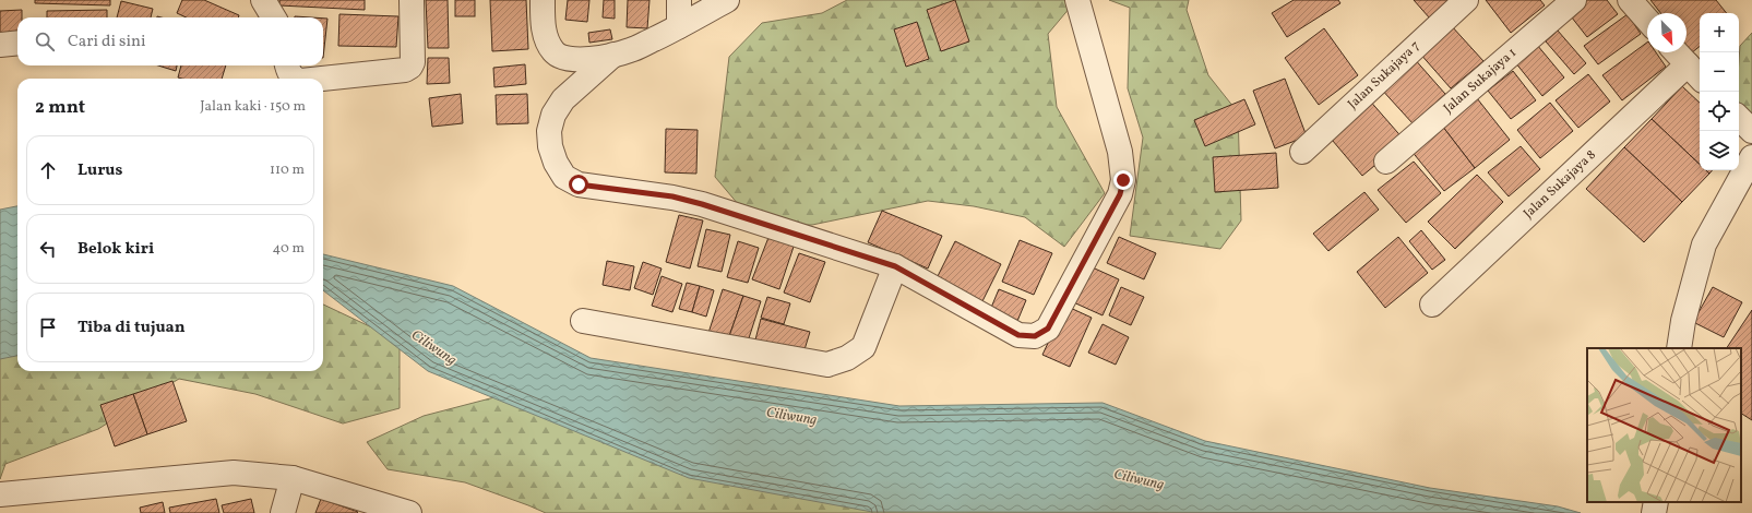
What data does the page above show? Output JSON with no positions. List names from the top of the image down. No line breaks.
{"streets":{"street":["Jalan Sukajaya 7","Jalan Sukajaya 1","Jalan Sukajaya 8"]},"water":["Ciliwung"],"north":"bottom right","page":{"map_buttons":["+","−"],"search":"Cari di sini","heading":["2 mnt","Jalan kaki · 150 m"],"list":[["Lurus","110 m"],["Belok kiri","40 m"],"Tiba di tujuan"]}}
